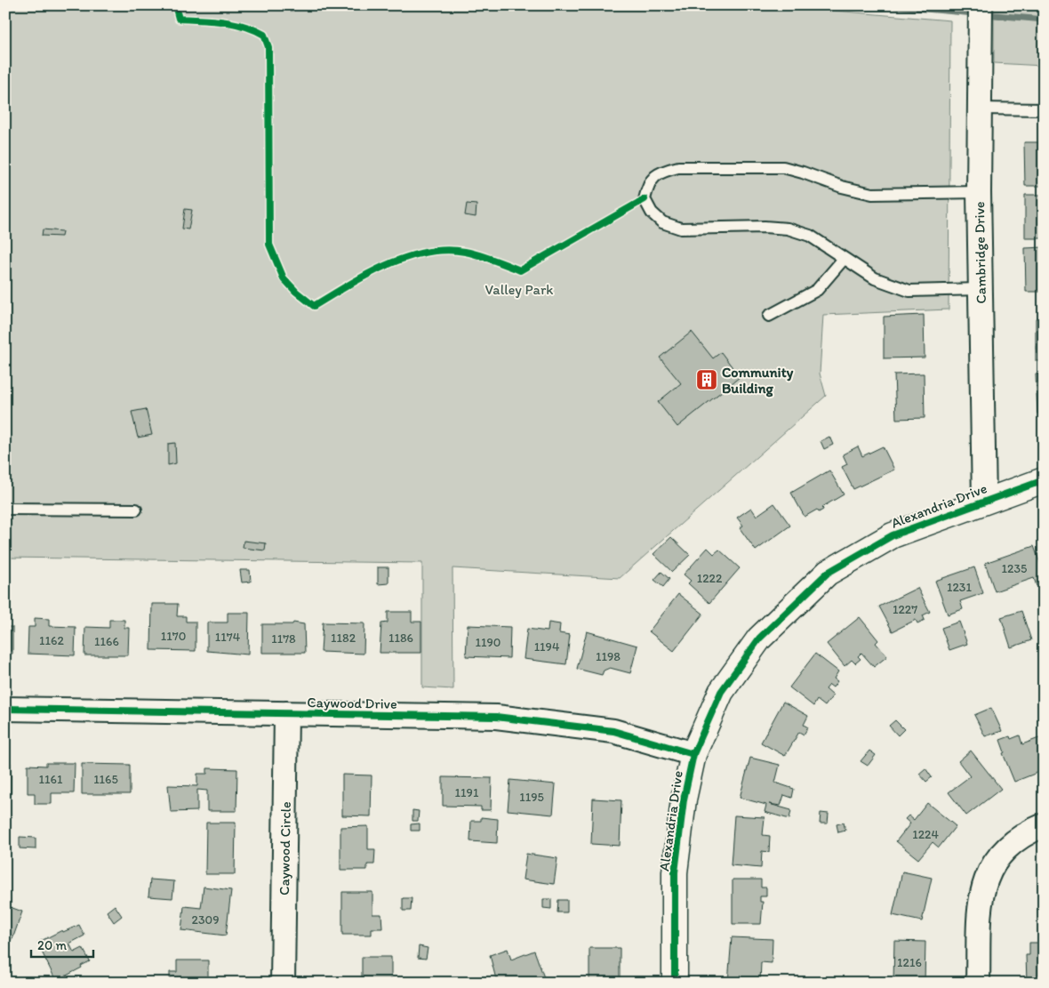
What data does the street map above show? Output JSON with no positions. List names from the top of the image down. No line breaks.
{"streets":{"street":["Cambridge Drive","Alexandria Drive","Caywood Drive","Caywood Circle"]},"crossings":[["Cambridge Drive","Alexandria Drive"],["Alexandria Drive","Caywood Drive"],["Caywood Drive","Caywood Circle"]],"parks":["Valley Park"],"places":{"building":["Community Building"]},"house_numbers":["1235","1222","1231","1227","1170","1174","1182","1186","1178","1162","1166","1190","1194","1198","1161","1165","1191","1195","1224","2309","1216"],"scale_bar":"20 m"}
